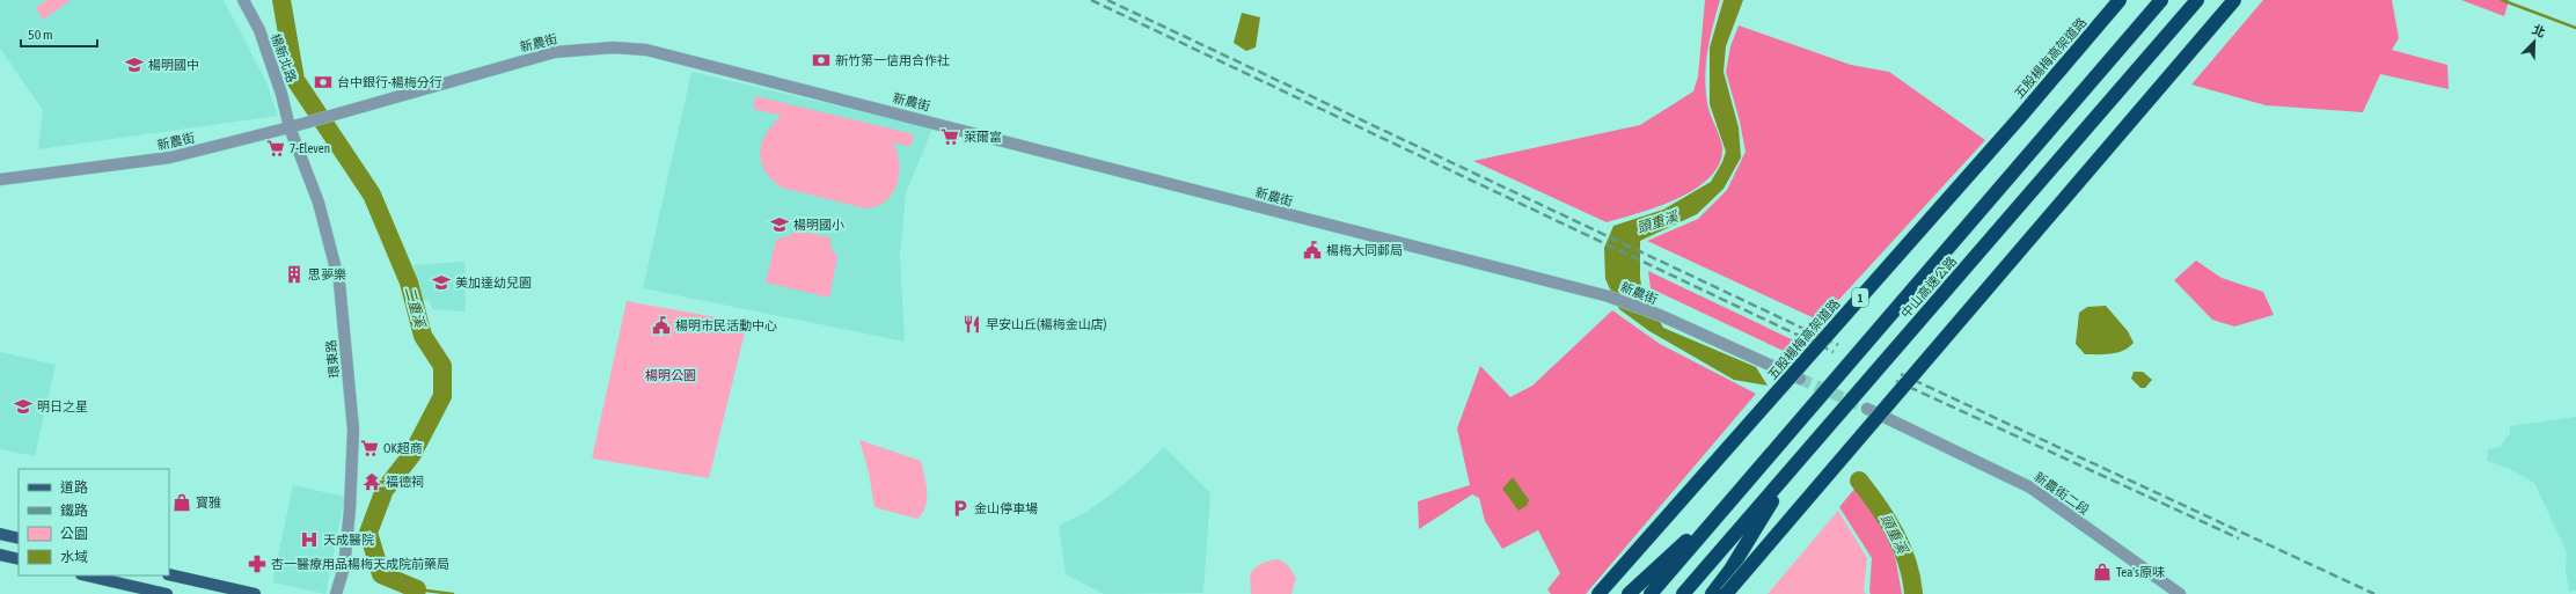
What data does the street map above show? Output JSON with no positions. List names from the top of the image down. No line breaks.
{"streets":{"highway":["五股楊梅高架道路","中山高速公路","1"],"street":["新農街","楊新北路","環東路","新農街二段"]},"crossings":[["新農街","楊新北路"],["新農街","環東路"],["楊新北路","環東路"]],"water":["頭重溪","二重溪"],"parks":["楊明公園"],"places":{"bank":["新竹第一信用合作社","台中銀行-楊梅分行"],"school or university":["楊明國中","楊明國小","美加達幼兒園","明日之星"],"supermarket":["萊爾富","7-Eleven","OK超商"],"public building":["楊梅大同郵局","楊明市民活動中心"],"building":["思夢樂"],"restaurant":["早安山丘(楊梅金山店)"],"temple":["福德祠"],"shop":["寶雅","Tea's原味"],"parking":["金山停車場"],"hospital":["天成醫院"],"pharmacy":["杏一醫療用品楊梅天成院前藥局"]},"legend":["道路","鐵路","公園","水域"],"scale_bar":"50 m","north":"top right"}
